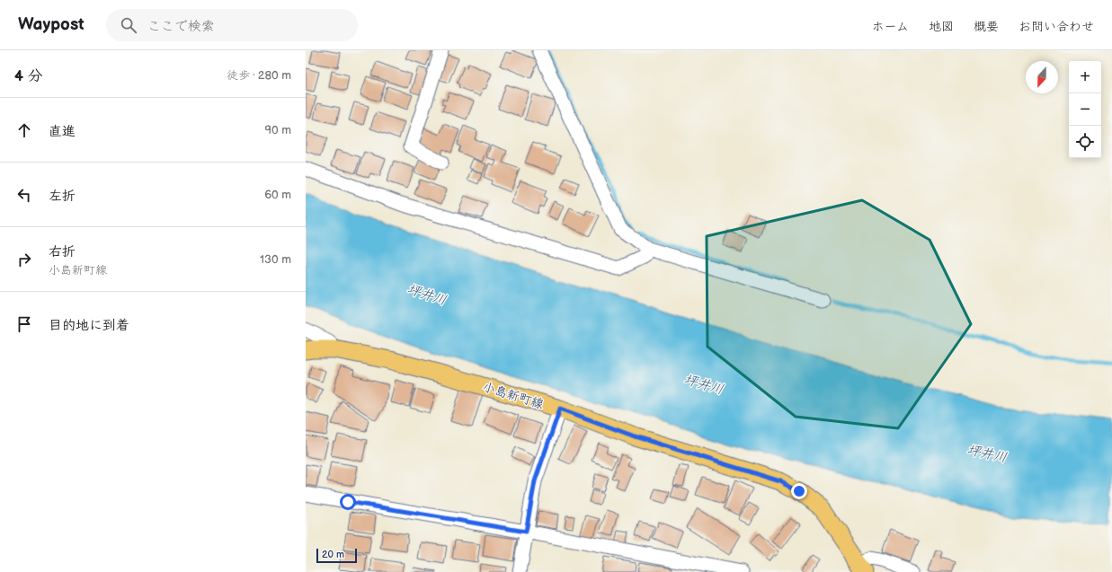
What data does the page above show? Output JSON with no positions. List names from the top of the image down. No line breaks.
{"streets":{"main road":["小島新町線"]},"water":["坪井川"],"scale_bar":"20 m","north":"bottom","page":{"header":"Waypost","search":"ここで検索","nav":["ホーム","地図","概要","お問い合わせ"],"heading":["4 分","徒歩 · 280 m"],"map_buttons":["+","−"],"list":[["直進","90 m"],["左折","60 m"],["右折","小島新町線","130 m"],"目的地に到着"],"scale":"20 m"}}
